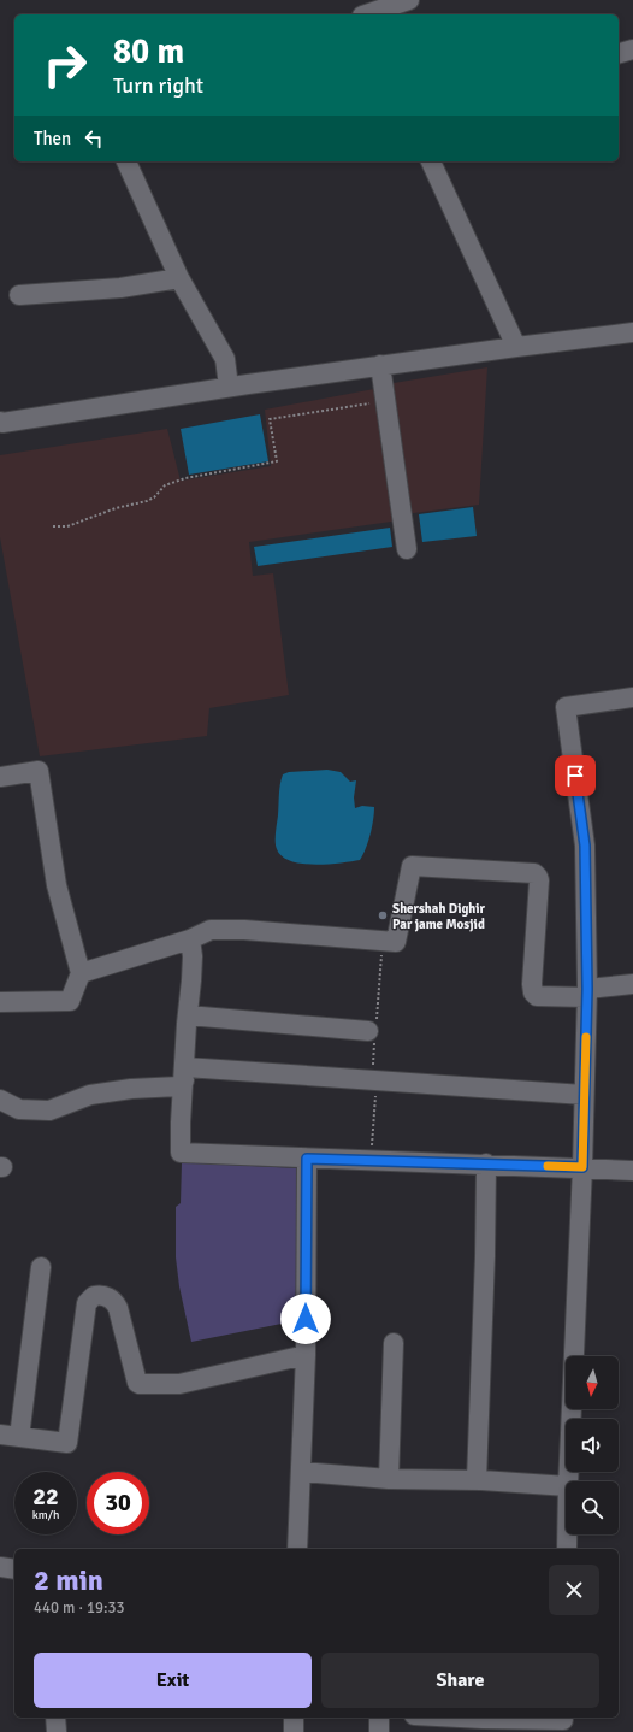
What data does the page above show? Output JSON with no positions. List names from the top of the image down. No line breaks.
{"places":["Shershah Dighir Par jame Mosjid"],"north":"bottom","page":{"turn":["80 m","Turn right"],"then":"Then","speed":"22 km/h","limit":"30","heading":["2 min","440 m · 19:33"],"buttons":["Exit","Share"]}}
